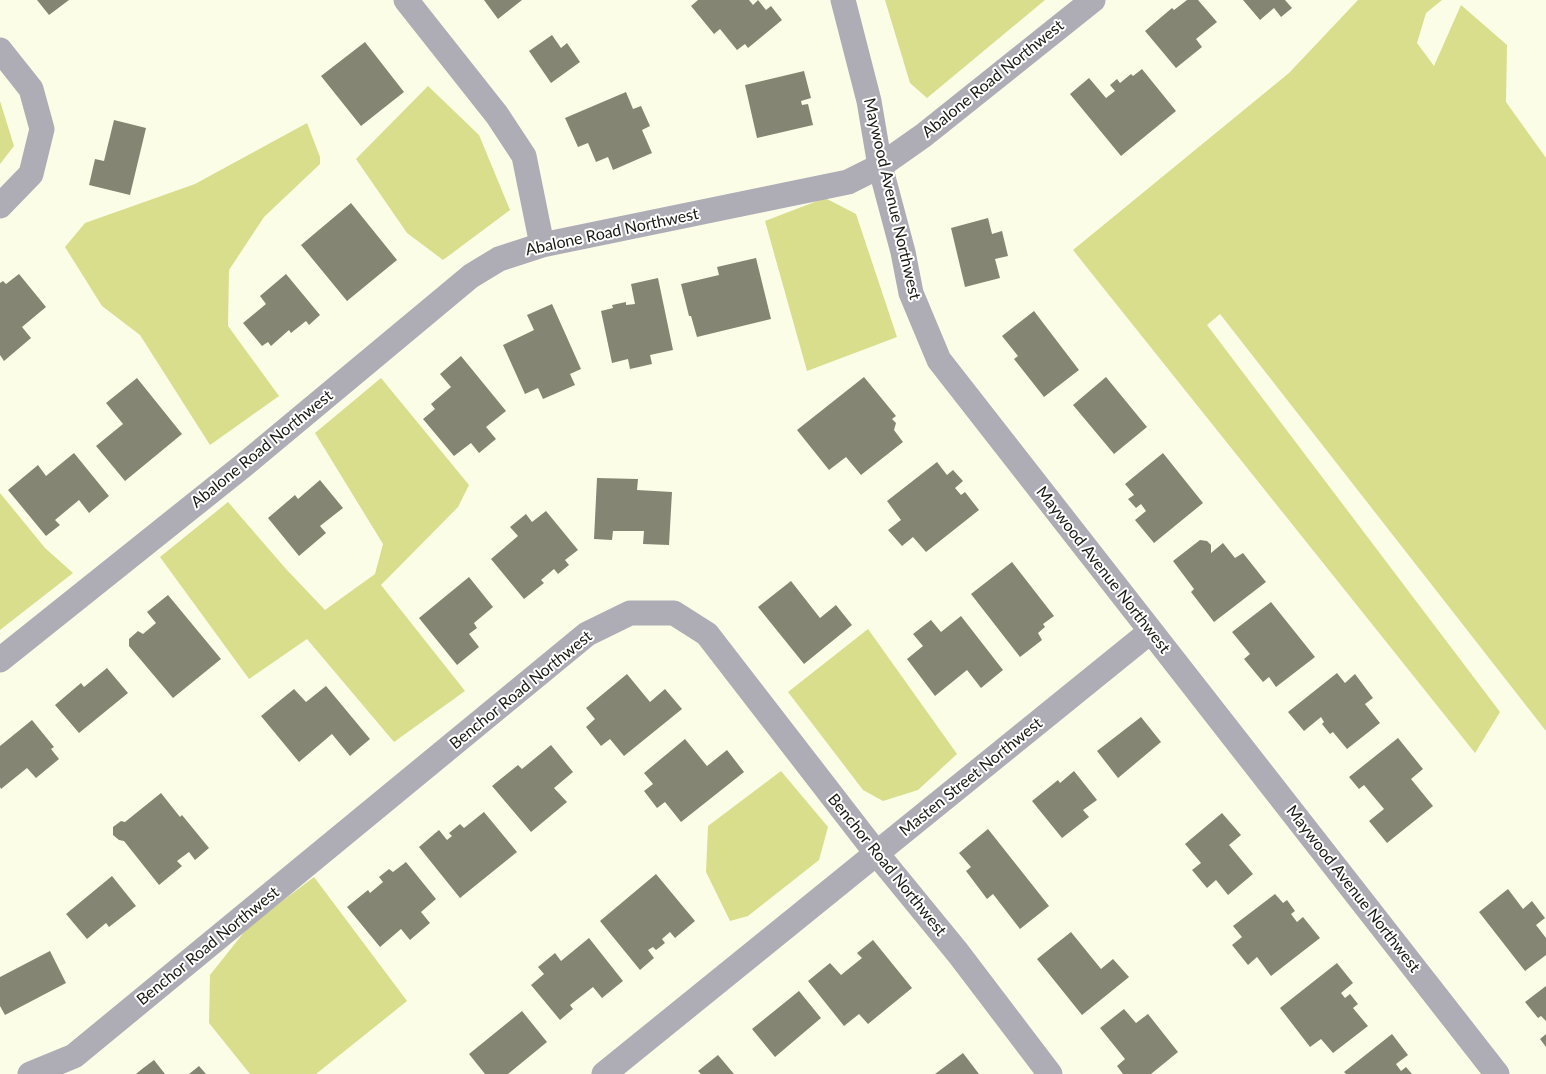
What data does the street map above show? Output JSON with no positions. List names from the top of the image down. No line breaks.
{"streets":{"street":["Abalone Road Northwest","Maywood Avenue Northwest","Benchor Road Northwest","Masten Street Northwest"]},"crossings":[["Abalone Road Northwest","Maywood Avenue Northwest"],["Maywood Avenue Northwest","Masten Street Northwest"],["Benchor Road Northwest","Masten Street Northwest"]]}
